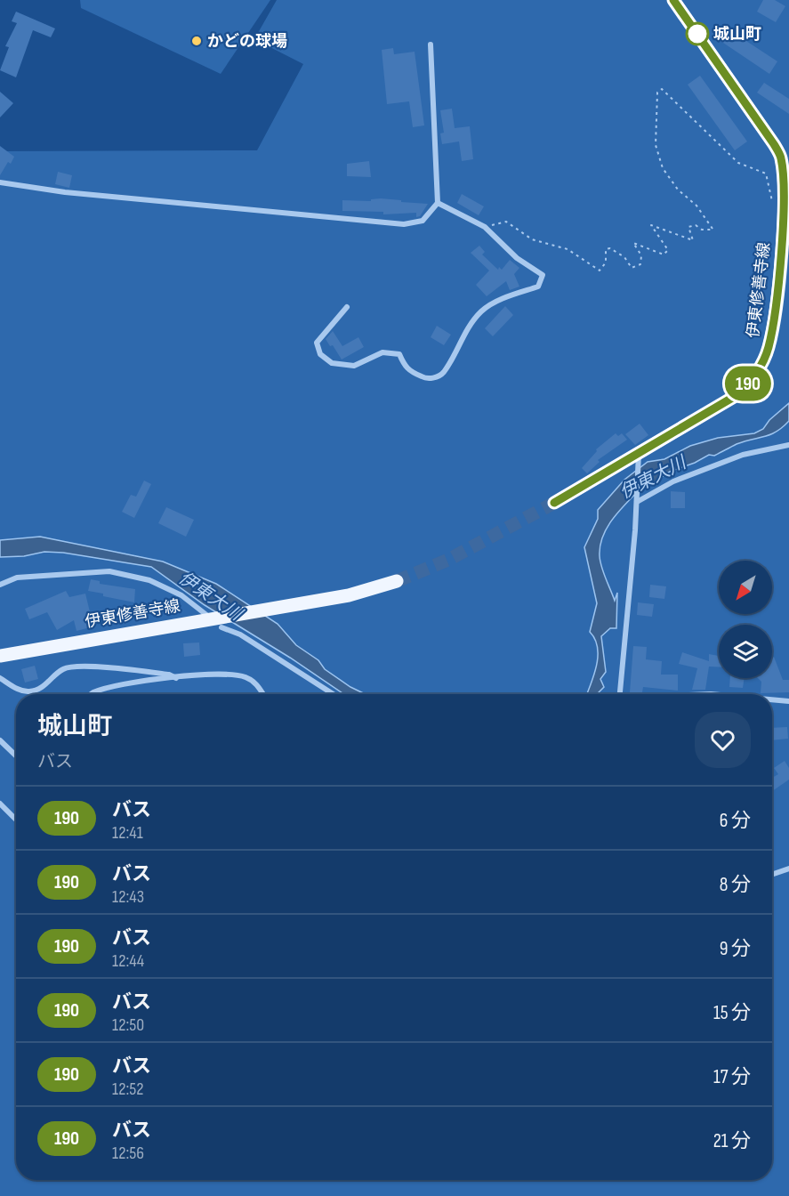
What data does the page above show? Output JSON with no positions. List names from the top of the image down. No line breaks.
{"streets":{"main road":["伊東修善寺線"]},"water":["伊東大川"],"places":["城山町","かどの球場"],"lines":["bus line 190"],"north":"bottom left","page":{"on_map":"190","heading":["城山町","バス"],"list":[{"mark":"190","name":"バス","note":"12:41","value":"6 分"},{"mark":"190","name":"バス","note":"12:43","value":"8 分"},{"mark":"190","name":"バス","note":"12:44","value":"9 分"},{"mark":"190","name":"バス","note":"12:50","value":"15 分"},{"mark":"190","name":"バス","note":"12:52","value":"17 分"},{"mark":"190","name":"バス","note":"12:56","value":"21 分"}]}}
